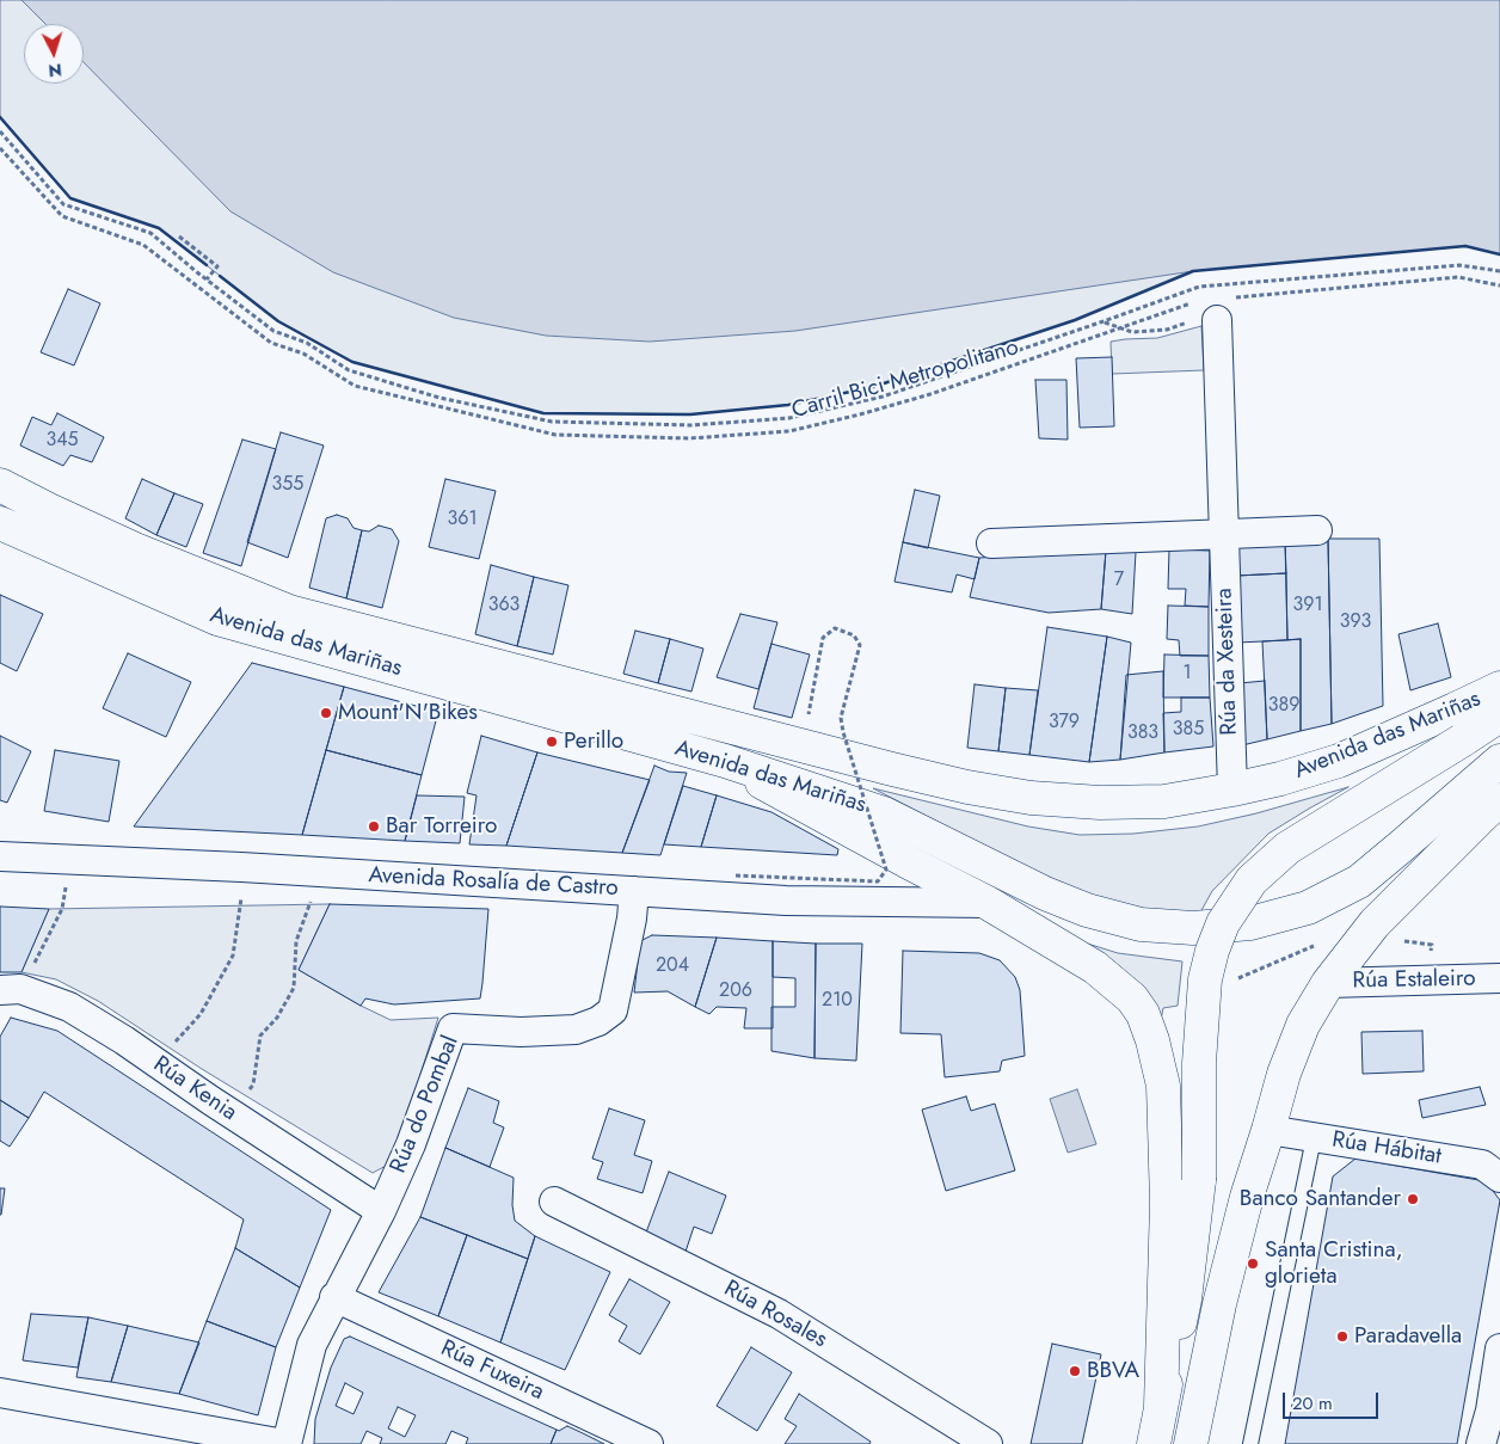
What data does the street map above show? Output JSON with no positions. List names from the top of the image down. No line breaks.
{"streets":{"main road":["Avenida das Mariñas"],"street":["Rúa da Xesteira","Avenida Rosalía de Castro","Rúa Estaleiro","Rúa Kenia","Rúa do Pombal","Rúa Hábitat","Rúa Rosales","Rúa Fuxeira"],"path":["Carril Bici Metropolitano"]},"crossings":[["Avenida das Mariñas","Rúa da Xesteira"],["Avenida Rosalía de Castro","Rúa do Pombal"],["Rúa Kenia","Rúa do Pombal"],["Rúa do Pombal","Rúa Fuxeira"]],"places":["Mount'N'Bikes","Perillo","Bar Torreiro","Banco Santander","Santa Cristina, glorieta","Paradavella","BBVA"],"house_numbers":["345","355","361","7","363","391","393","1","389","379","385","383","204","206","210"],"scale_bar":"20 m","north":"bottom"}
